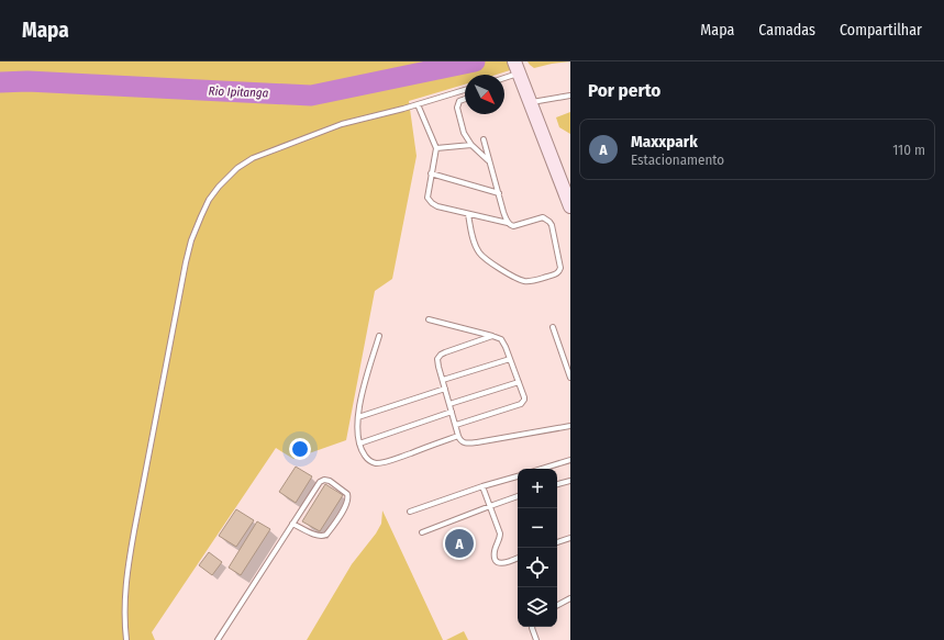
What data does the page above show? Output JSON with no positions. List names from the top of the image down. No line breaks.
{"water":["Rio Ipitanga"],"north":"bottom right","page":{"header":"Mapa","nav":["Mapa","Camadas","Compartilhar"],"heading":"Por perto","list":[{"mark":"A","name":"Maxxpark","note":"Estacionamento","value":"110 m"}],"map_buttons":["+","−"],"pins":"A"}}
